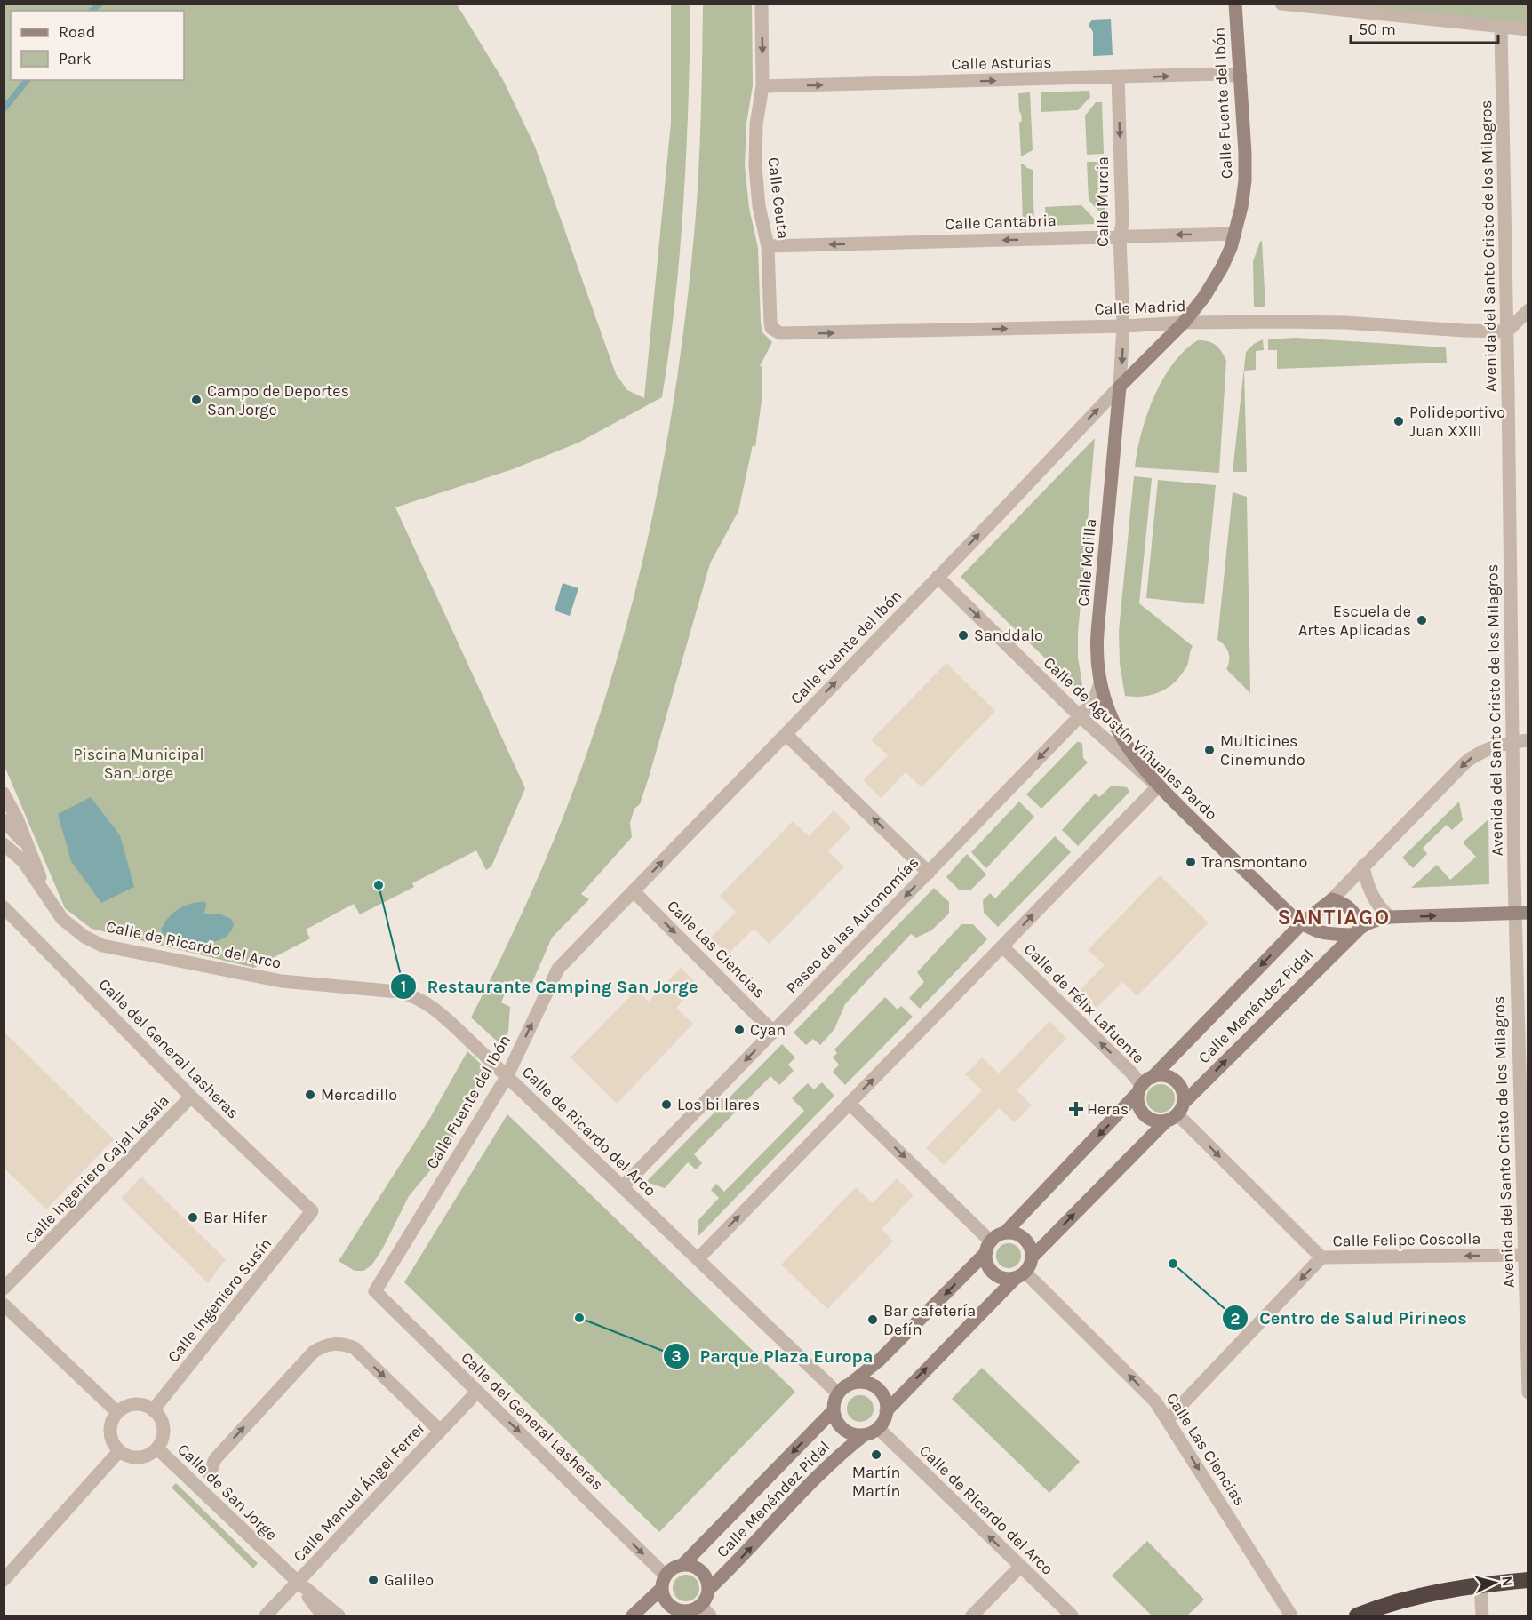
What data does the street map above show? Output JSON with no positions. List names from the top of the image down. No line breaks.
{"streets":{"main road":["Calle Fuente del Ibón","Calle Melilla","Calle de Agustín Viñuales Pardo","Calle Menéndez Pidal"],"street":["Calle Asturias","Calle Ceuta","Calle Murcia","Calle Cantabria","Avenida del Santo Cristo de los Milagros","Calle Madrid","Paseo de las Autonomías","Calle de Ricardo del Arco","Calle Las Ciencias","Calle de Félix Lafuente","Calle del General Lasheras","Calle Ingeniero Cajal Lasala","Calle Felipe Coscolla","Calle Ingeniero Susín","Calle de San Jorge","Calle Manuel Ángel Ferrer"]},"crossings":[["Calle Asturias","Calle Fuente del Ibón"],["Calle Asturias","Calle Ceuta"],["Calle Asturias","Calle Murcia"],["Calle Fuente del Ibón","Calle Cantabria"],["Calle Fuente del Ibón","Calle Madrid"],["Calle Fuente del Ibón","Calle Melilla"],["Calle Fuente del Ibón","Calle de Agustín Viñuales Pardo"],["Calle Fuente del Ibón","Calle de Ricardo del Arco"],["Calle Fuente del Ibón","Calle Las Ciencias"],["Calle Fuente del Ibón","Calle del General Lasheras"],["Calle Ceuta","Calle Cantabria"],["Calle Ceuta","Calle Madrid"],["Calle Murcia","Calle Cantabria"],["Calle Murcia","Calle Madrid"],["Calle Murcia","Calle Melilla"],["Avenida del Santo Cristo de los Milagros","Calle Madrid"],["Avenida del Santo Cristo de los Milagros","Calle Menéndez Pidal"],["Avenida del Santo Cristo de los Milagros","Calle Felipe Coscolla"],["Calle Madrid","Calle Melilla"],["Calle Melilla","Calle de Agustín Viñuales Pardo"],["Calle Melilla","Paseo de las Autonomías"],["Calle de Agustín Viñuales Pardo","Paseo de las Autonomías"],["Calle de Agustín Viñuales Pardo","Calle Menéndez Pidal"],["Paseo de las Autonomías","Calle de Ricardo del Arco"],["Paseo de las Autonomías","Calle Las Ciencias"],["Calle de Ricardo del Arco","Calle Menéndez Pidal"],["Calle Las Ciencias","Calle Menéndez Pidal"],["Calle Las Ciencias","Calle Felipe Coscolla"],["Calle de Félix Lafuente","Calle Menéndez Pidal"],["Calle Menéndez Pidal","Calle del General Lasheras"],["Calle del General Lasheras","Calle Ingeniero Cajal Lasala"],["Calle del General Lasheras","Calle Ingeniero Susín"],["Calle del General Lasheras","Calle Manuel Ángel Ferrer"],["Calle Ingeniero Susín","Calle de San Jorge"],["Calle de San Jorge","Calle Manuel Ángel Ferrer"]],"one_way":["Calle Asturias","Calle Fuente del Ibón","Calle Murcia","Calle Cantabria","Calle Madrid","Calle de Agustín Viñuales Pardo","Calle de Félix Lafuente","Calle Felipe Coscolla"],"districts":["SANTIAGO"],"parks":["Piscina Municipal San Jorge"],"places":{"other":["Campo de Deportes San Jorge","Polideportivo Juan XXIII","Escuela de Artes Aplicadas","Sanddalo","Multicines Cinemundo","Transmontano","Restaurante Camping San Jorge","Cyan","Mercadillo","Los billares","Bar Hifer","Centro de Salud Pirineos","Parque Plaza Europa","Bar cafetería Defín","Martín Martín","Galileo"],"health":["Heras"]},"legend":["Road","Park"],"scale_bar":"50 m","north":"right"}
